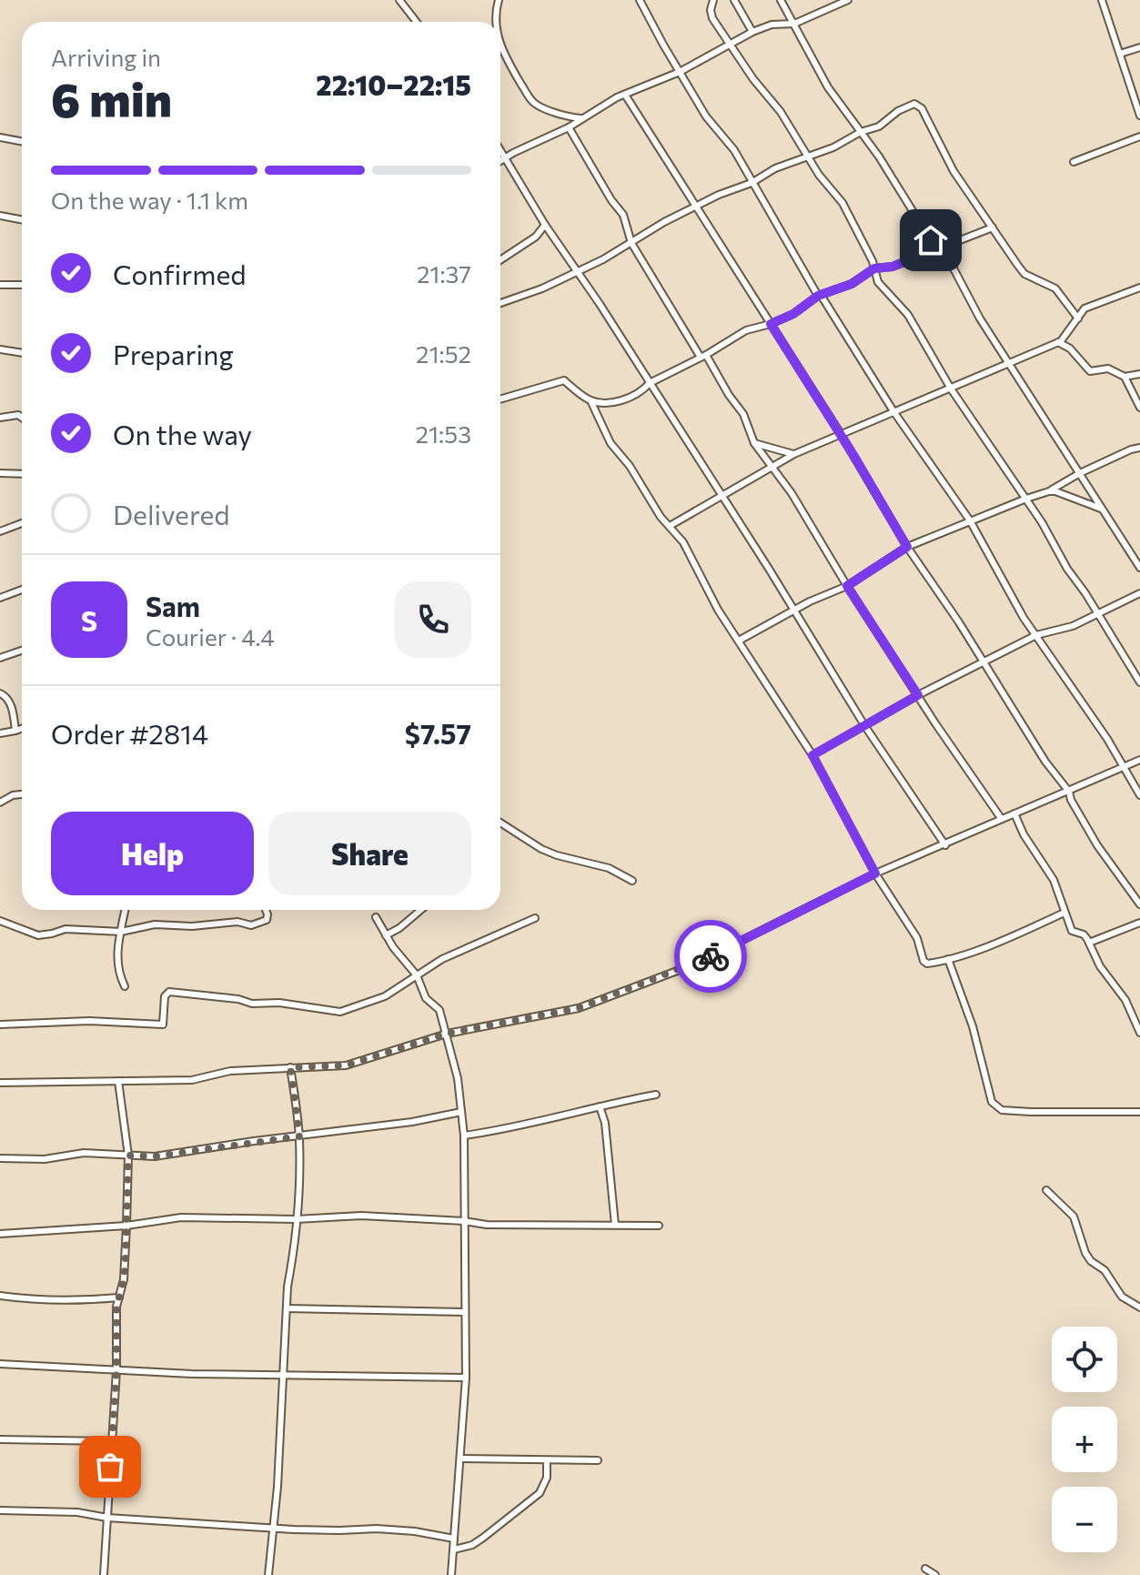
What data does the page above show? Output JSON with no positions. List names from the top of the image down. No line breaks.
{"page":{"heading":["6 min","Arriving in","22:10–22:15"],"panel":["Sam","Courier · 4.4","Order #2814","$7.57"],"bar":"On the way · 1.1 km","list":[["Confirmed","21:37"],["Preparing","21:52"],["On the way","21:53"],"Delivered"],"round":"S","buttons":["Help","Share"],"map_buttons":["+","−"]}}
